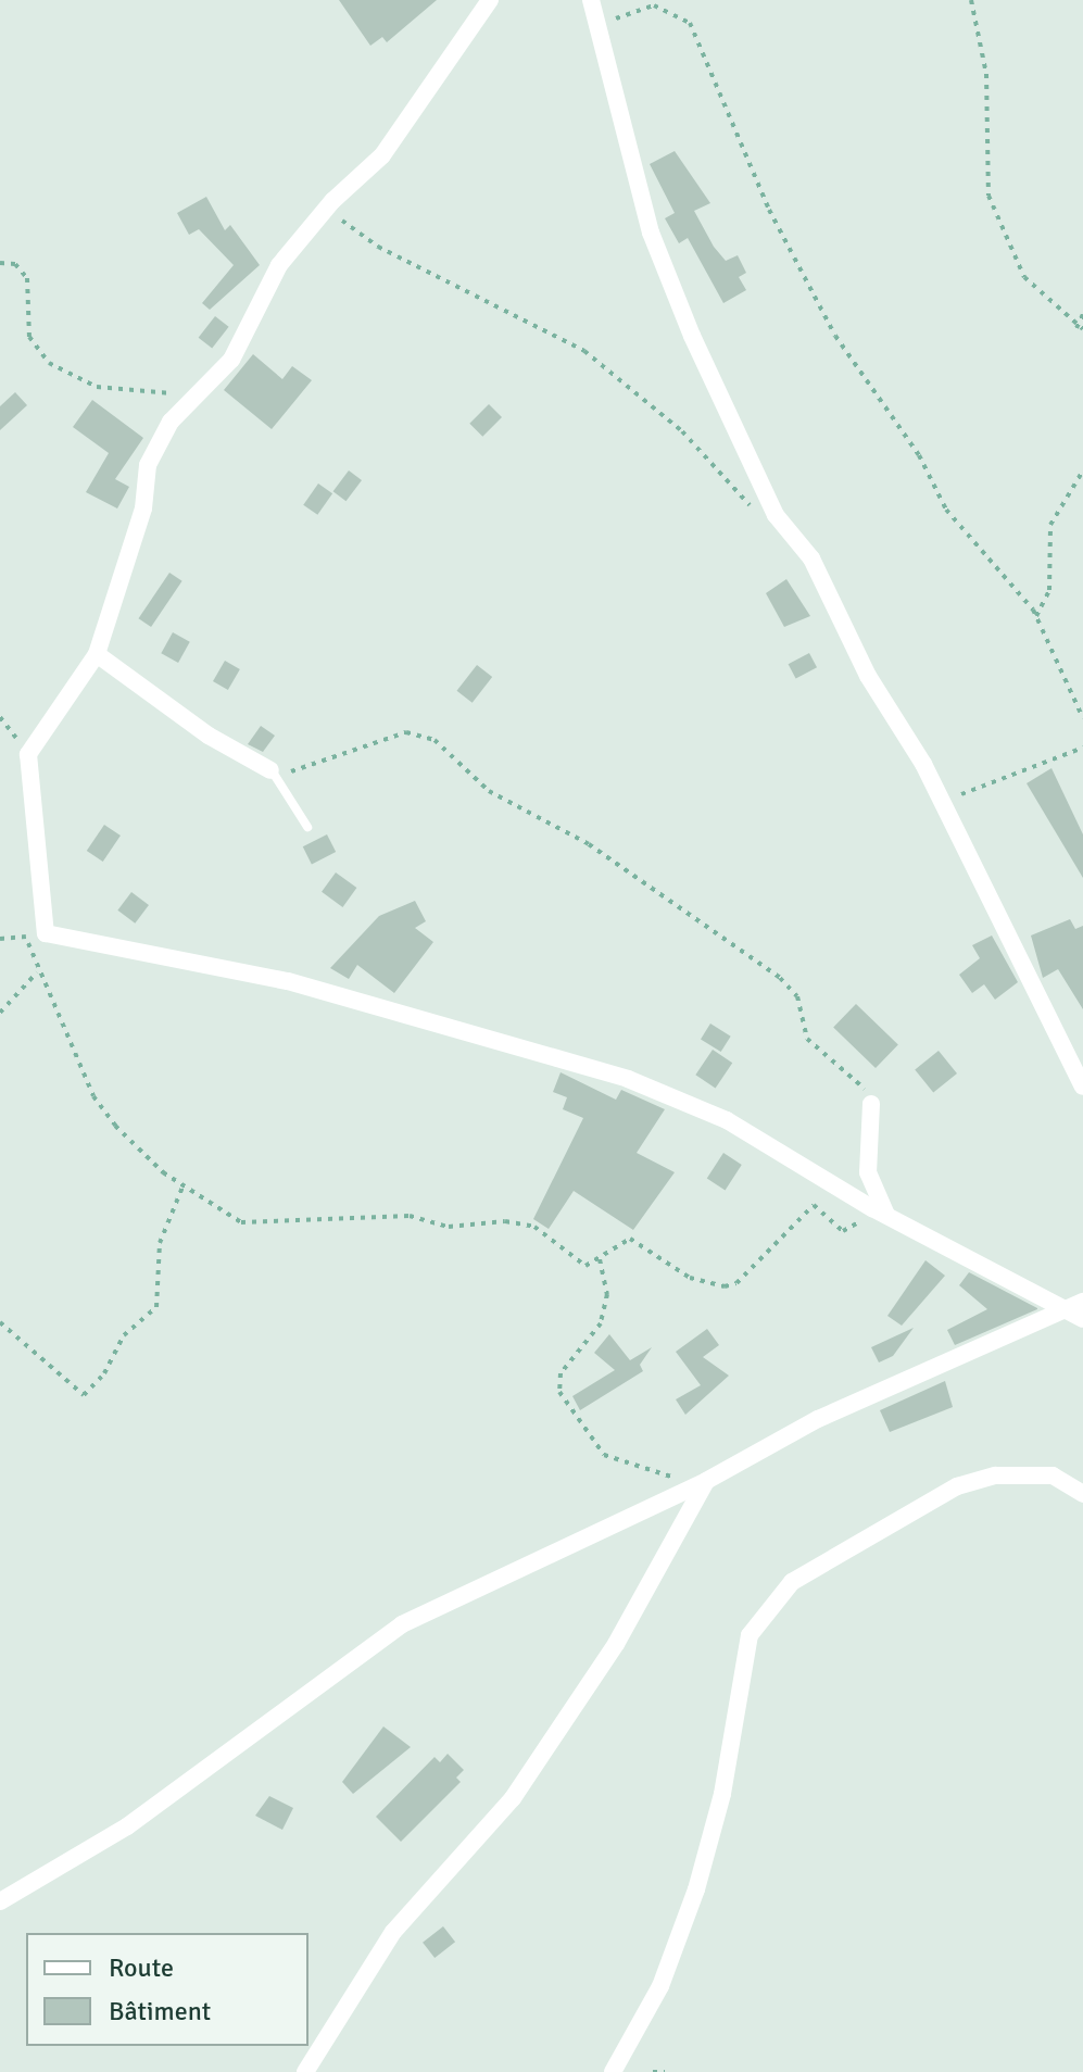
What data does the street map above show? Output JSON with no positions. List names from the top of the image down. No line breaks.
{"legend":["Route","Bâtiment"]}
